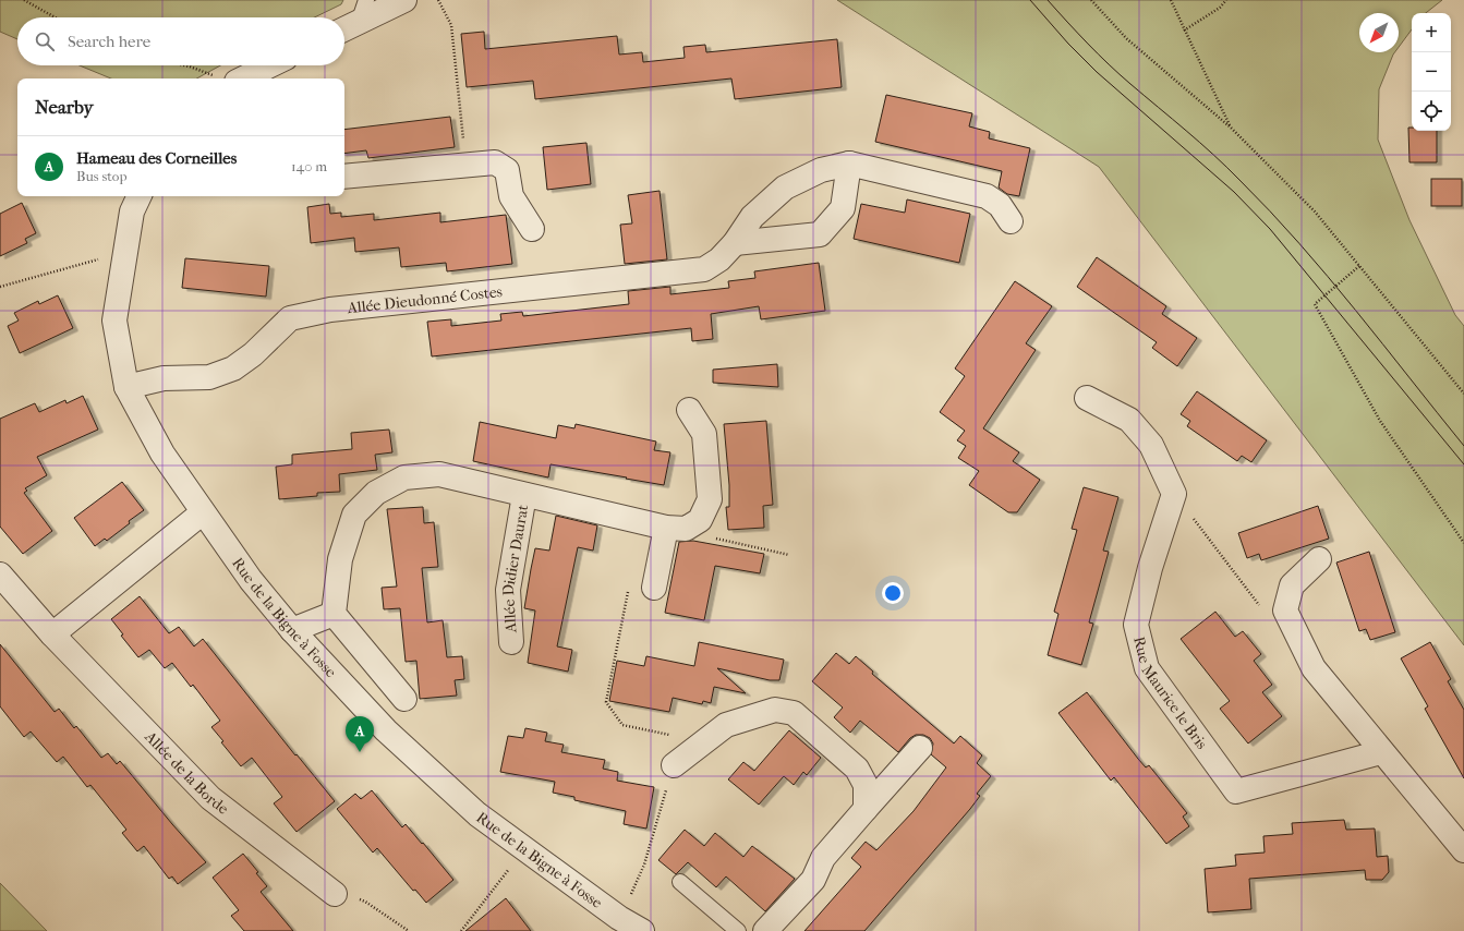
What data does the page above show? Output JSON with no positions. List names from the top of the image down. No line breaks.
{"streets":{"street":["Allée Dieudonné Costes","Allée Didier Daurat","Rue de la Bigne à Fosse","Rue Maurice le Bris","Allée de la Borde"]},"crossings":[["Allée Dieudonné Costes","Rue de la Bigne à Fosse"]],"north":"bottom left","page":{"map_buttons":["+","−"],"search":"Search here","heading":"Nearby","list":[{"mark":"A","name":"Hameau des Corneilles","note":"Bus stop","value":"140 m"}],"pins":"A"}}
